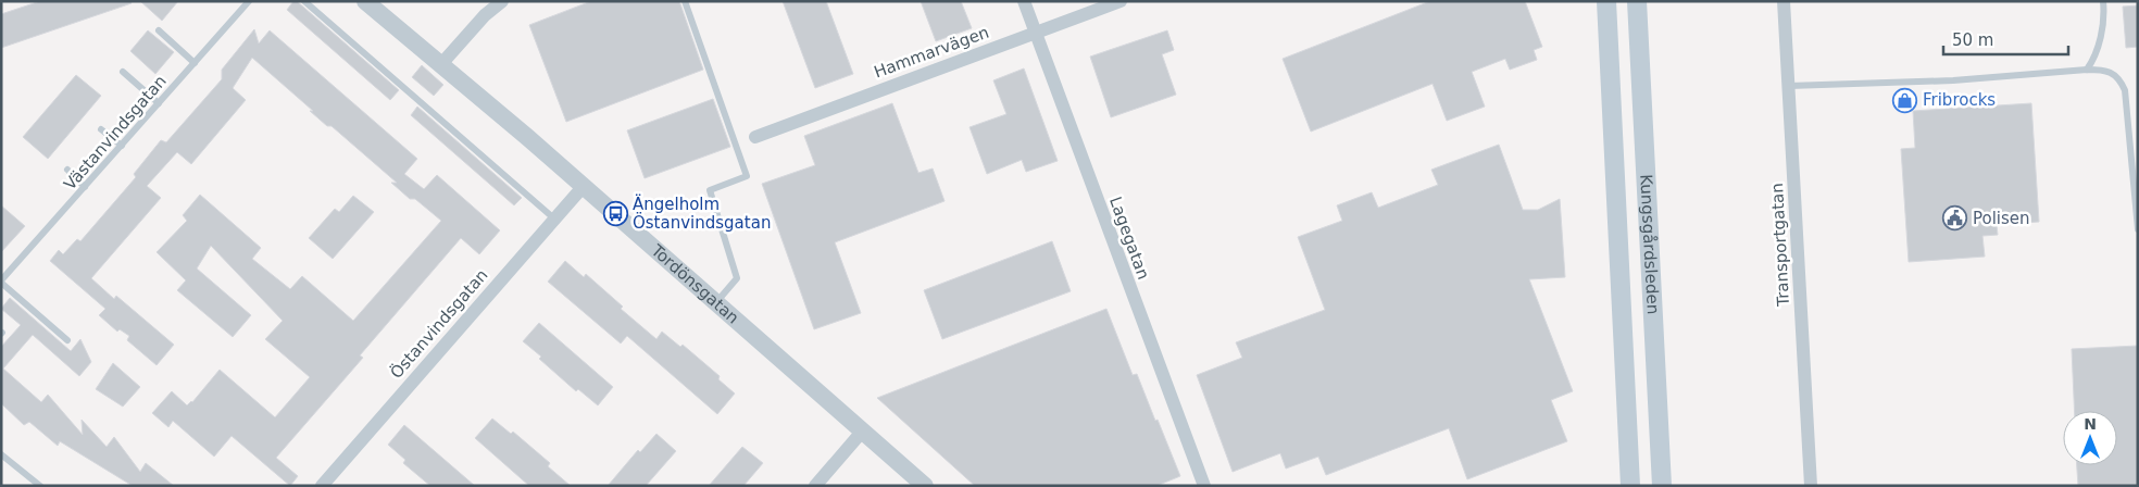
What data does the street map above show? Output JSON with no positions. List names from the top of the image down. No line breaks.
{"streets":{"main road":["Kungsgårdsleden"],"street":["Hammarvägen","Lagegatan","Transportgatan","Tordönsgatan","Östanvindsgatan"],"lane":["Västanvindsgatan"]},"crossings":[["Hammarvägen","Lagegatan"],["Tordönsgatan","Östanvindsgatan"]],"places":{"shop":["Fribrocks"],"bus stop":["Ängelholm Östanvindsgatan"],"public building":["Polisen"]},"scale_bar":"50 m","north":"top"}
